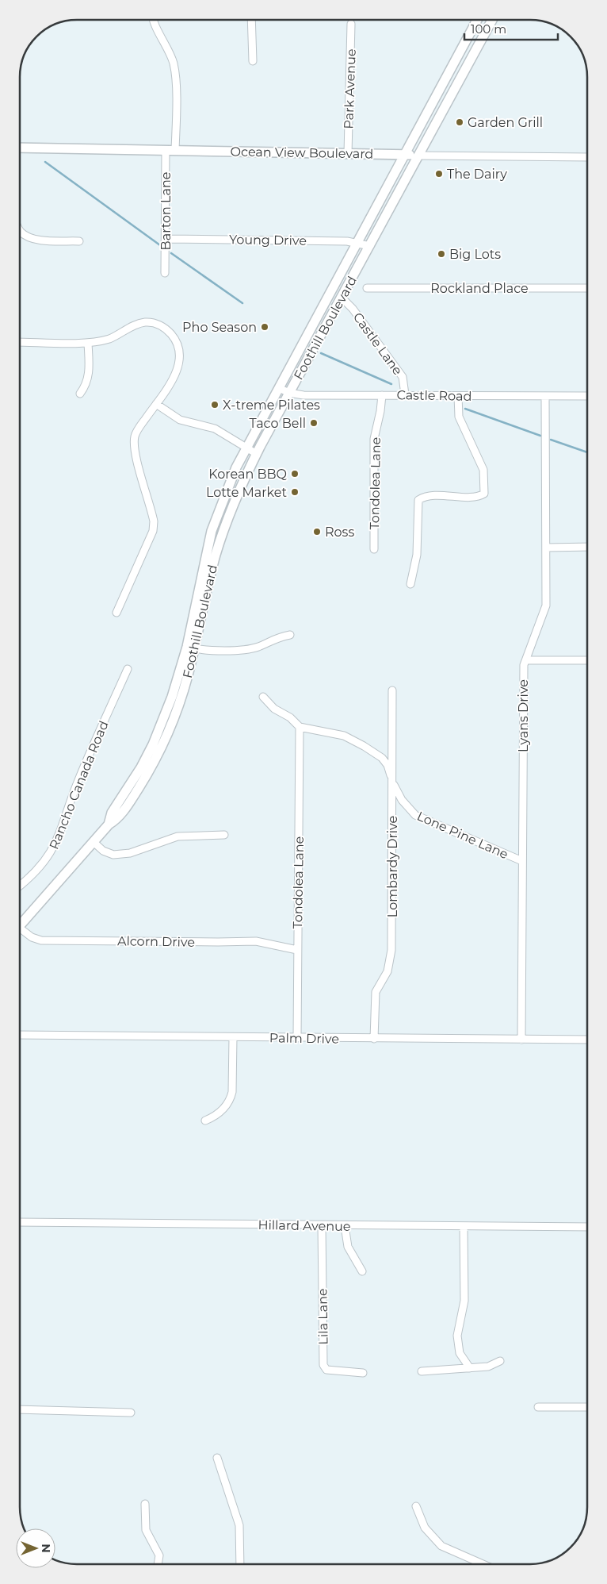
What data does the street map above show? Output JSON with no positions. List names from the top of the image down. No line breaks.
{"streets":{"main road":["Ocean View Boulevard","Foothill Boulevard"],"street":["Park Avenue","Barton Lane","Young Drive","Rockland Place","Castle Lane","Castle Road","Tondolea Lane","Lyans Drive","Rancho Canada Road","Lone Pine Lane","Lombardy Drive","Alcorn Drive","Palm Drive","Hillard Avenue","Lila Lane"]},"crossings":[["Park Avenue","Ocean View Boulevard"],["Ocean View Boulevard","Barton Lane"],["Ocean View Boulevard","Foothill Boulevard"],["Barton Lane","Young Drive"],["Young Drive","Foothill Boulevard"],["Foothill Boulevard","Castle Lane"],["Foothill Boulevard","Castle Road"],["Castle Lane","Castle Road"],["Castle Road","Tondolea Lane"],["Castle Road","Lyans Drive"],["Tondolea Lane","Lone Pine Lane"],["Tondolea Lane","Alcorn Drive"],["Tondolea Lane","Palm Drive"],["Lyans Drive","Lone Pine Lane"],["Lyans Drive","Palm Drive"],["Lone Pine Lane","Lombardy Drive"],["Lombardy Drive","Palm Drive"],["Hillard Avenue","Lila Lane"]],"places":["Garden Grill","The Dairy","Big Lots","Pho Season","X-treme Pilates","Taco Bell","Korean BBQ","Lotte Market","Ross"],"scale_bar":"100 m","north":"right"}
